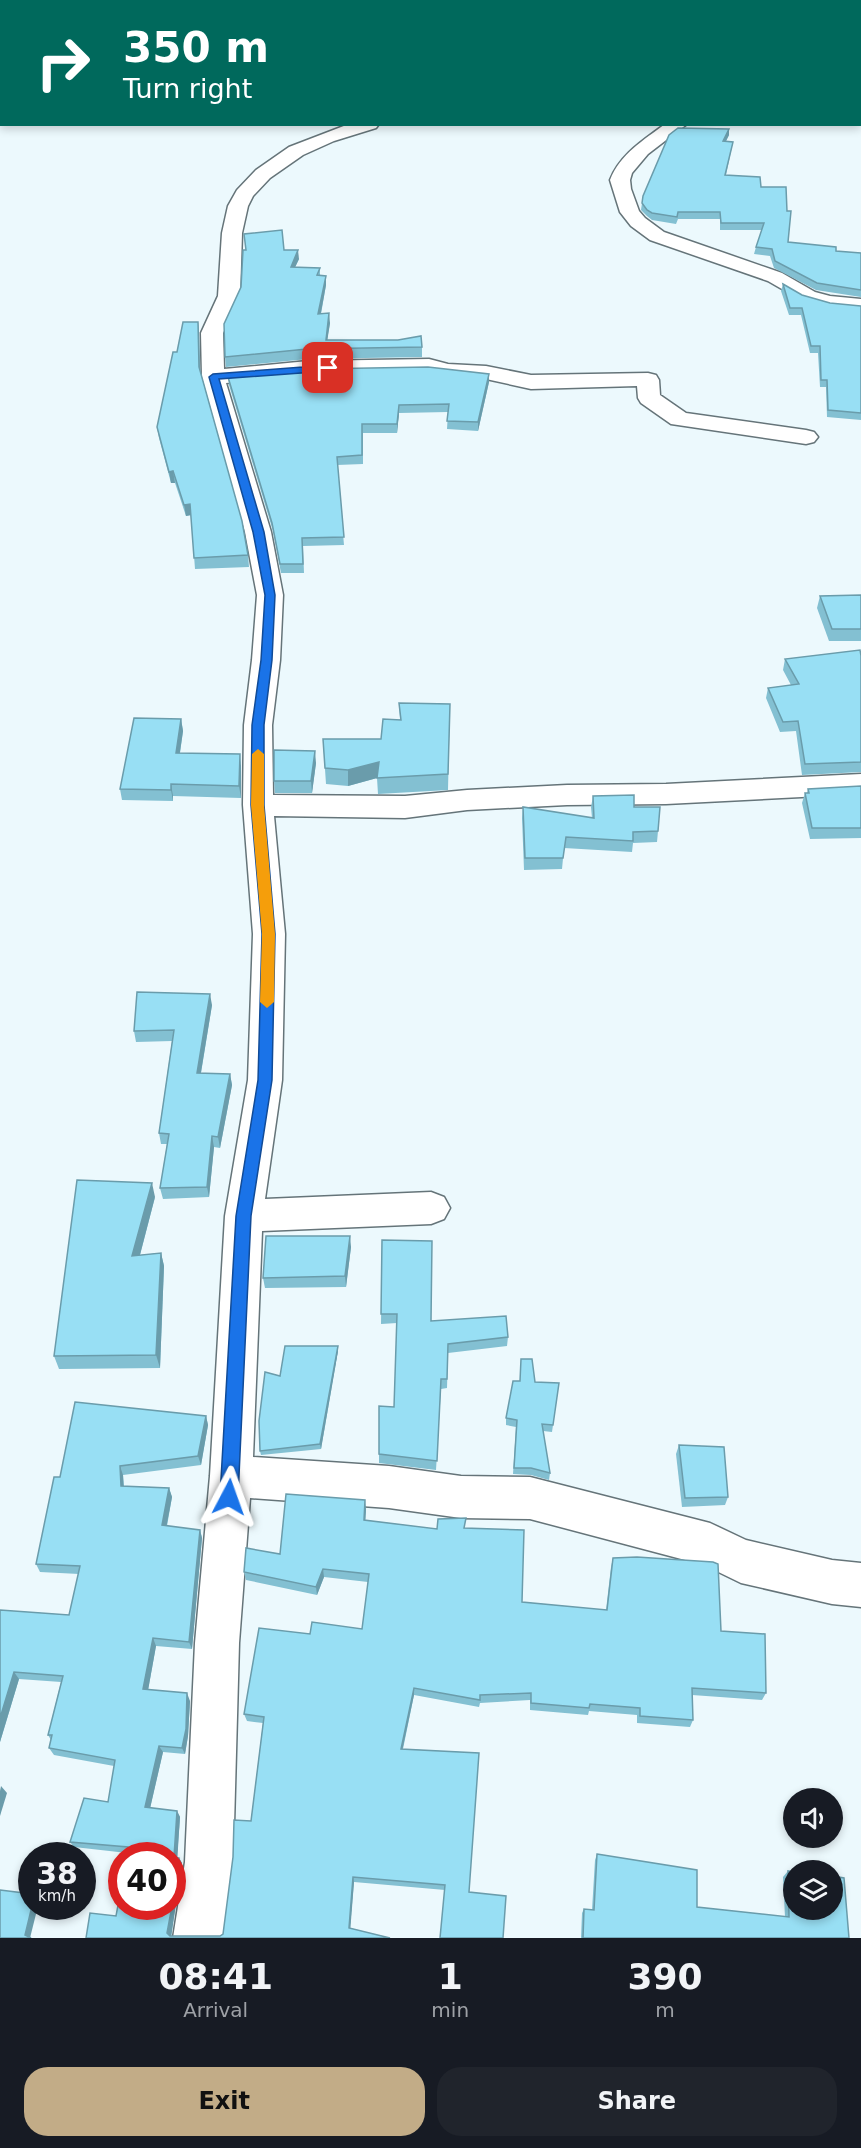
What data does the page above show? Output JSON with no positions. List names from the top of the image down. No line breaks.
{"page":{"turn":["350 m","Turn right"],"speed":"38 km/h","limit":"40","eta":["08:41","Arrival","1","min","390","m"],"buttons":["Exit","Share"]}}
